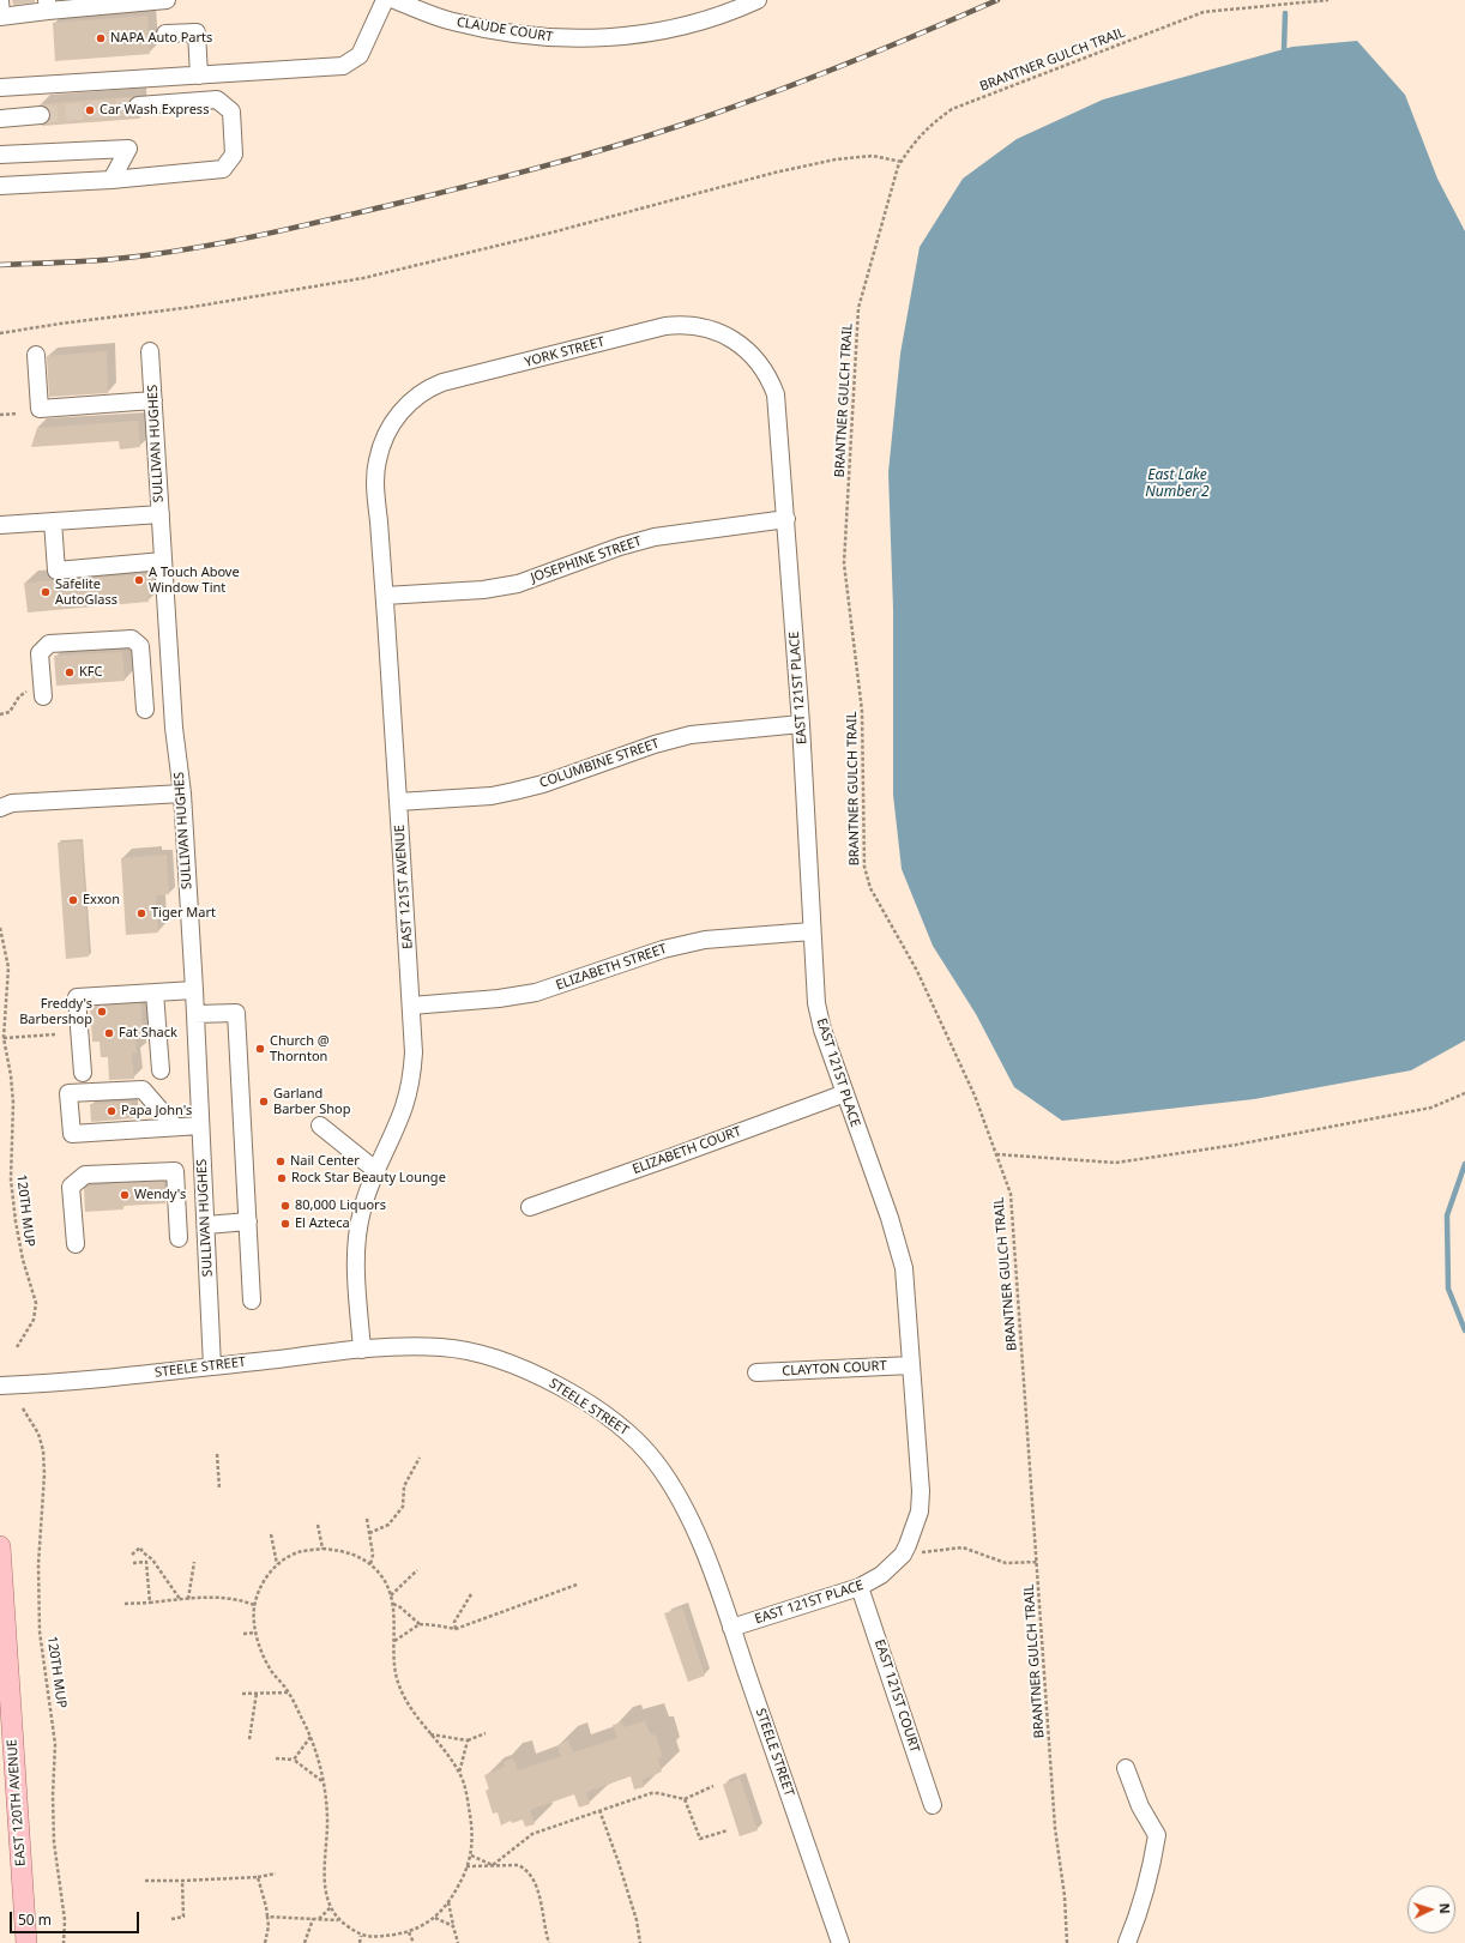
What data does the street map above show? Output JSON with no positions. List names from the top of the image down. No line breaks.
{"streets":{"main road":["EAST 120TH AVENUE"],"street":["CLAUDE COURT","YORK STREET","SULLIVAN HUGHES","JOSEPHINE STREET","EAST 121ST PLACE","COLUMBINE STREET","EAST 121ST AVENUE","ELIZABETH STREET","ELIZABETH COURT","STEELE STREET","CLAYTON COURT","EAST 121ST COURT"],"path":["BRANTNER GULCH TRAIL","120TH MUP"]},"crossings":[["YORK STREET","EAST 121ST PLACE"],["YORK STREET","EAST 121ST AVENUE"],["SULLIVAN HUGHES","STEELE STREET"],["JOSEPHINE STREET","EAST 121ST PLACE"],["JOSEPHINE STREET","EAST 121ST AVENUE"],["EAST 121ST PLACE","COLUMBINE STREET"],["EAST 121ST PLACE","ELIZABETH STREET"],["EAST 121ST PLACE","ELIZABETH COURT"],["EAST 121ST PLACE","STEELE STREET"],["EAST 121ST PLACE","CLAYTON COURT"],["EAST 121ST PLACE","EAST 121ST COURT"],["COLUMBINE STREET","EAST 121ST AVENUE"],["EAST 121ST AVENUE","ELIZABETH STREET"],["EAST 121ST AVENUE","STEELE STREET"]],"water":["East Lake Number 2"],"places":["NAPA Auto Parts","Car Wash Express","A Touch Above Window Tint","Safelite AutoGlass","KFC","Exxon","Tiger Mart","Freddy's Barbershop","Fat Shack","Church @ Thornton","Garland Barber Shop","Papa John's","Nail Center","Rock Star Beauty Lounge","Wendy's","80,000 Liquors","El Azteca"],"scale_bar":"50 m","north":"right"}
